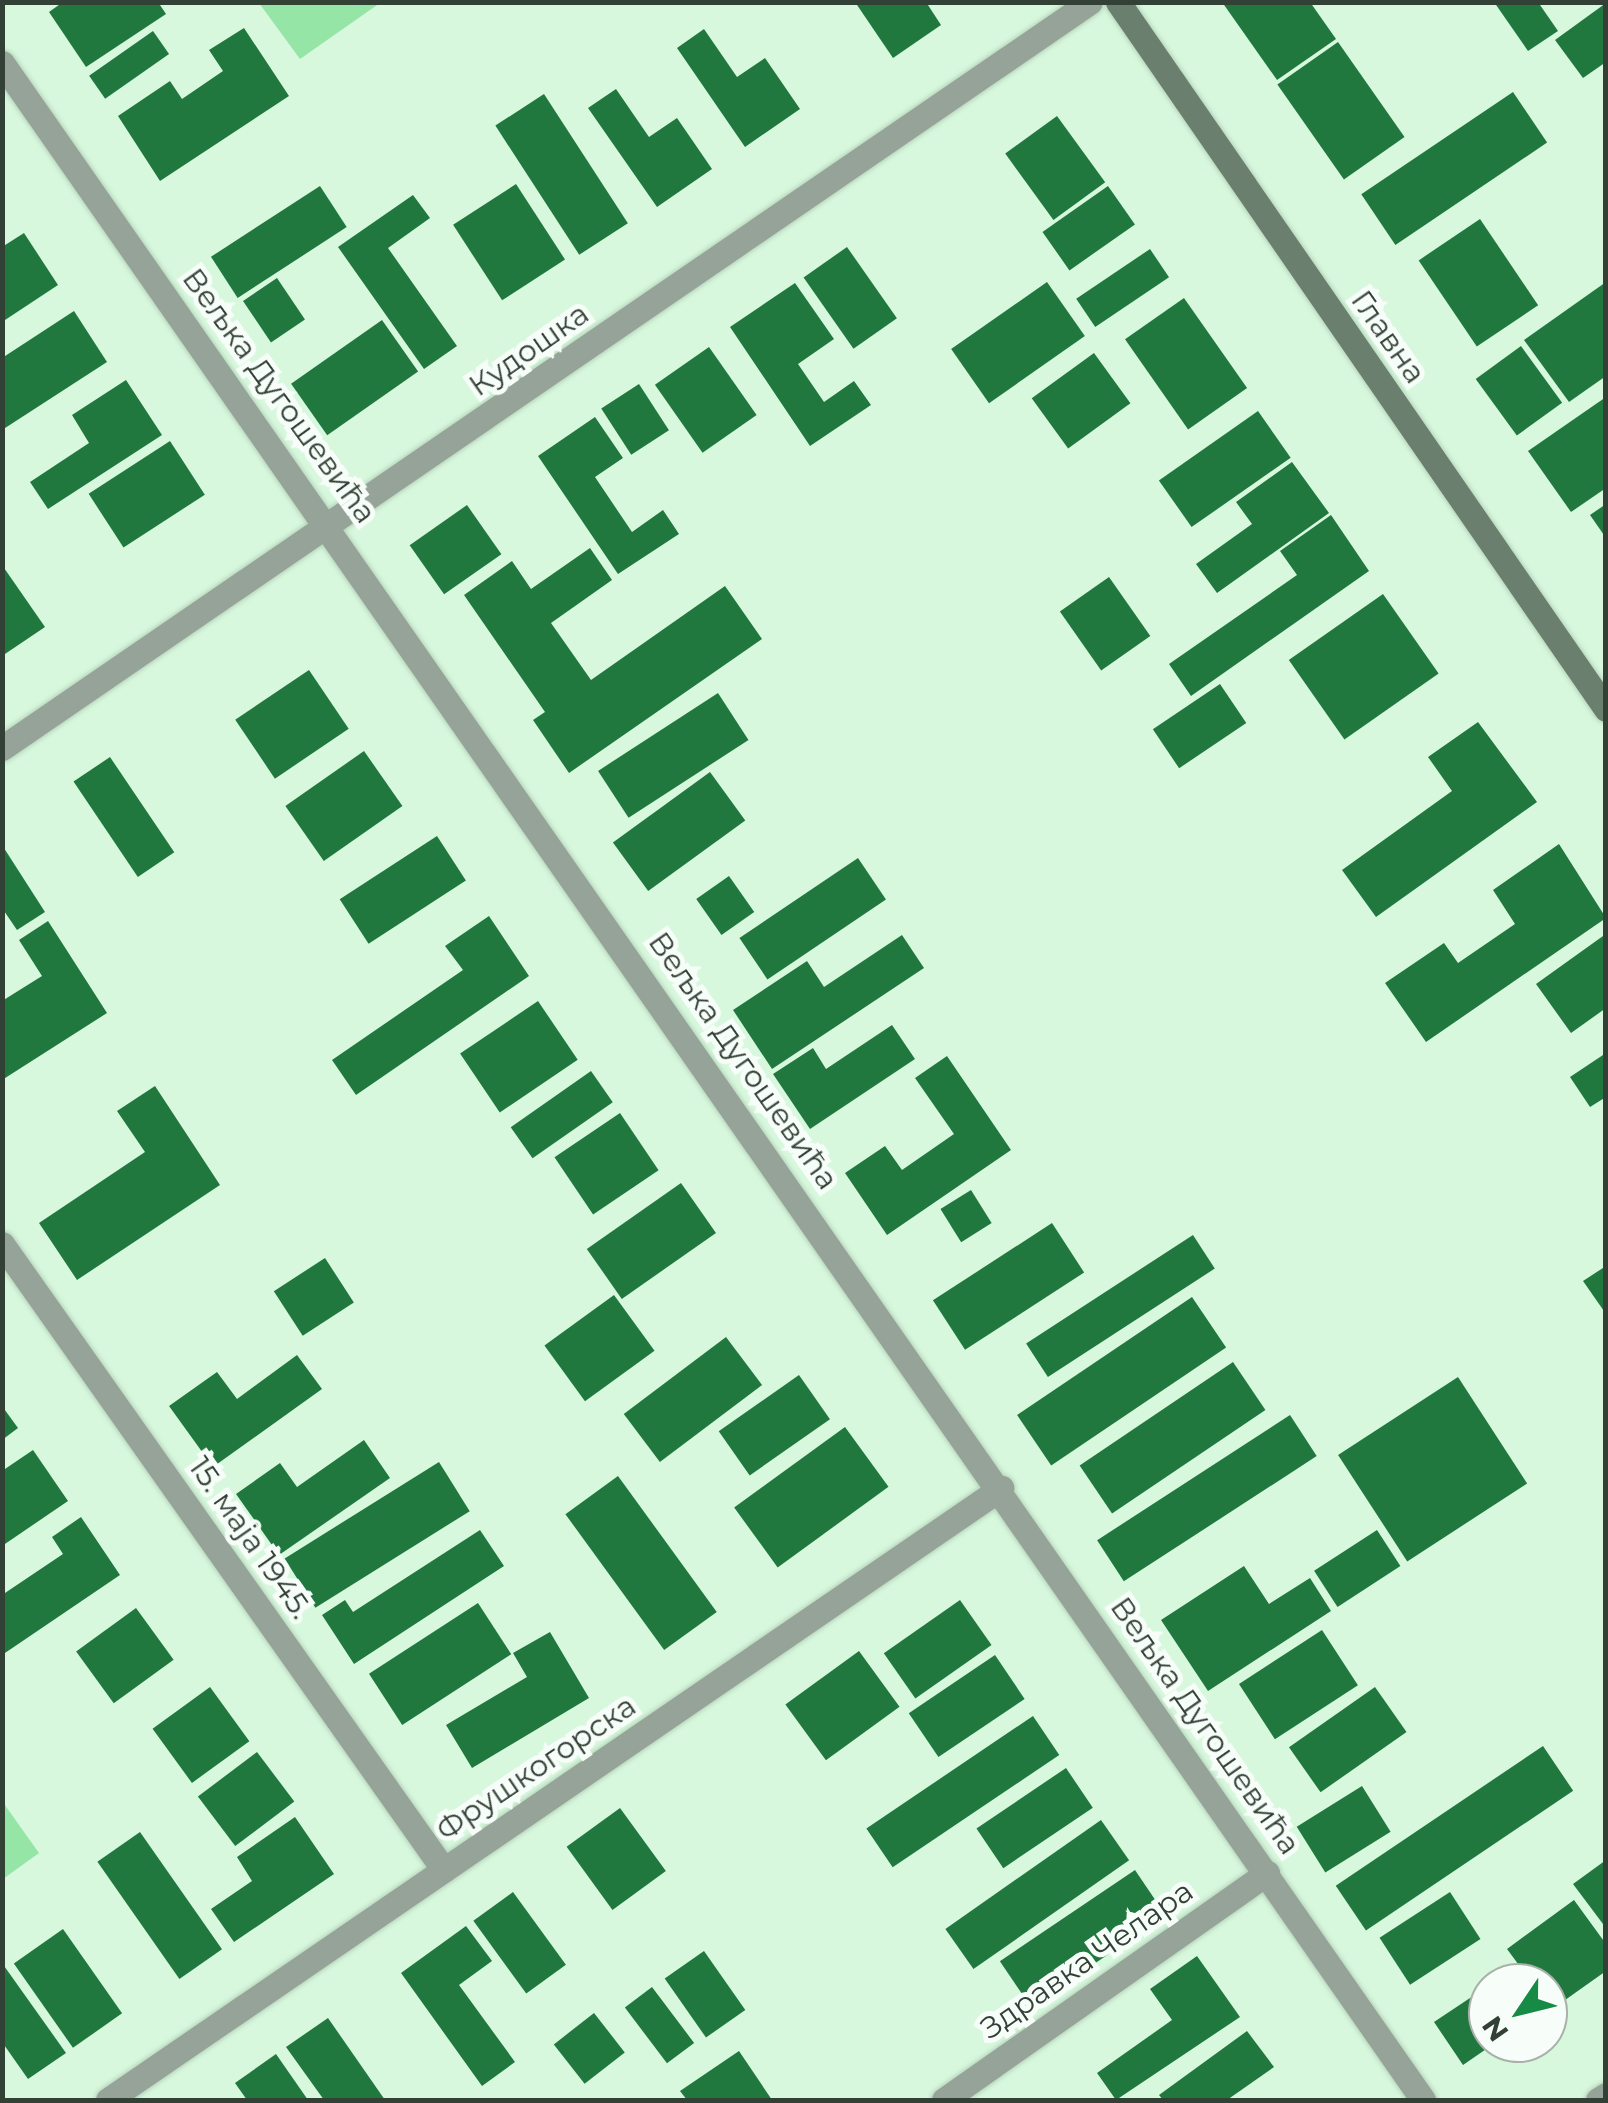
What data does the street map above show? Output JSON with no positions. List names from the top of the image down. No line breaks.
{"streets":{"main road":["Главна"],"street":["Кудошка","Вељка Дугошевића","15. маја 1945.","Фрушкогорска","Здравка Челара"]},"crossings":[["Кудошка","Вељка Дугошевића"],["Вељка Дугошевића","Фрушкогорска"],["Вељка Дугошевића","Здравка Челара"],["15. маја 1945.","Фрушкогорска"]],"north":"bottom left"}
